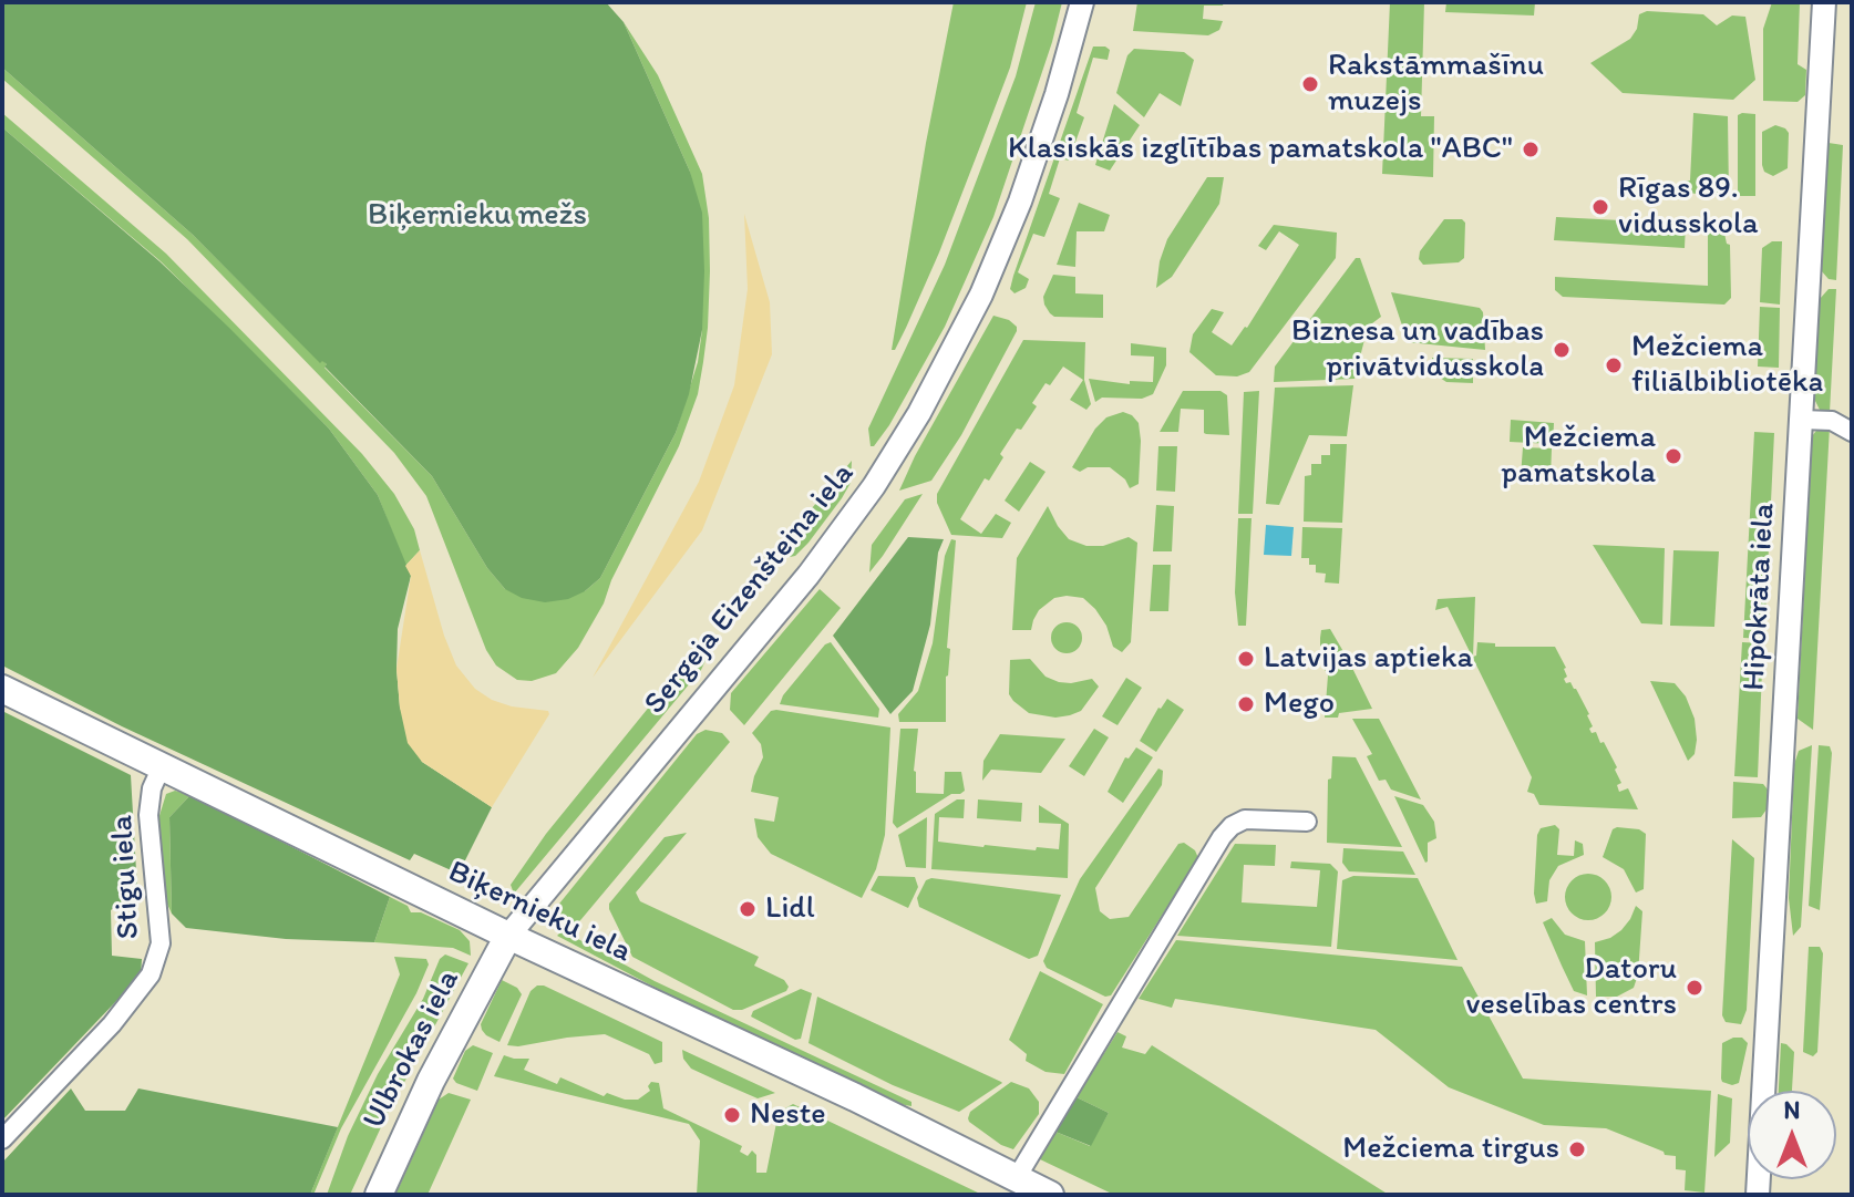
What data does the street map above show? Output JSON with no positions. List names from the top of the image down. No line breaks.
{"streets":{"main road":["Biķernieku iela","Ulbrokas iela"],"street":["Sergeja Eizenšteina iela","Hipokrāta iela","Stigu iela"]},"crossings":[["Sergeja Eizenšteina iela","Biķernieku iela"],["Sergeja Eizenšteina iela","Ulbrokas iela"],["Stigu iela","Biķernieku iela"],["Biķernieku iela","Ulbrokas iela"]],"parks":["Biķernieku mežs"],"places":["Rakstāmmašīnu muzejs","Klasiskās izglītības pamatskola \"ABC\"","Rīgas 89. vidusskola","Biznesa un vadības privātvidusskola","Mežciema filiālbibliotēka","Mežciema pamatskola","Latvijas aptieka","Mego","Lidl","Datoru veselības centrs","Neste","Mežciema tirgus"],"north":"top"}
